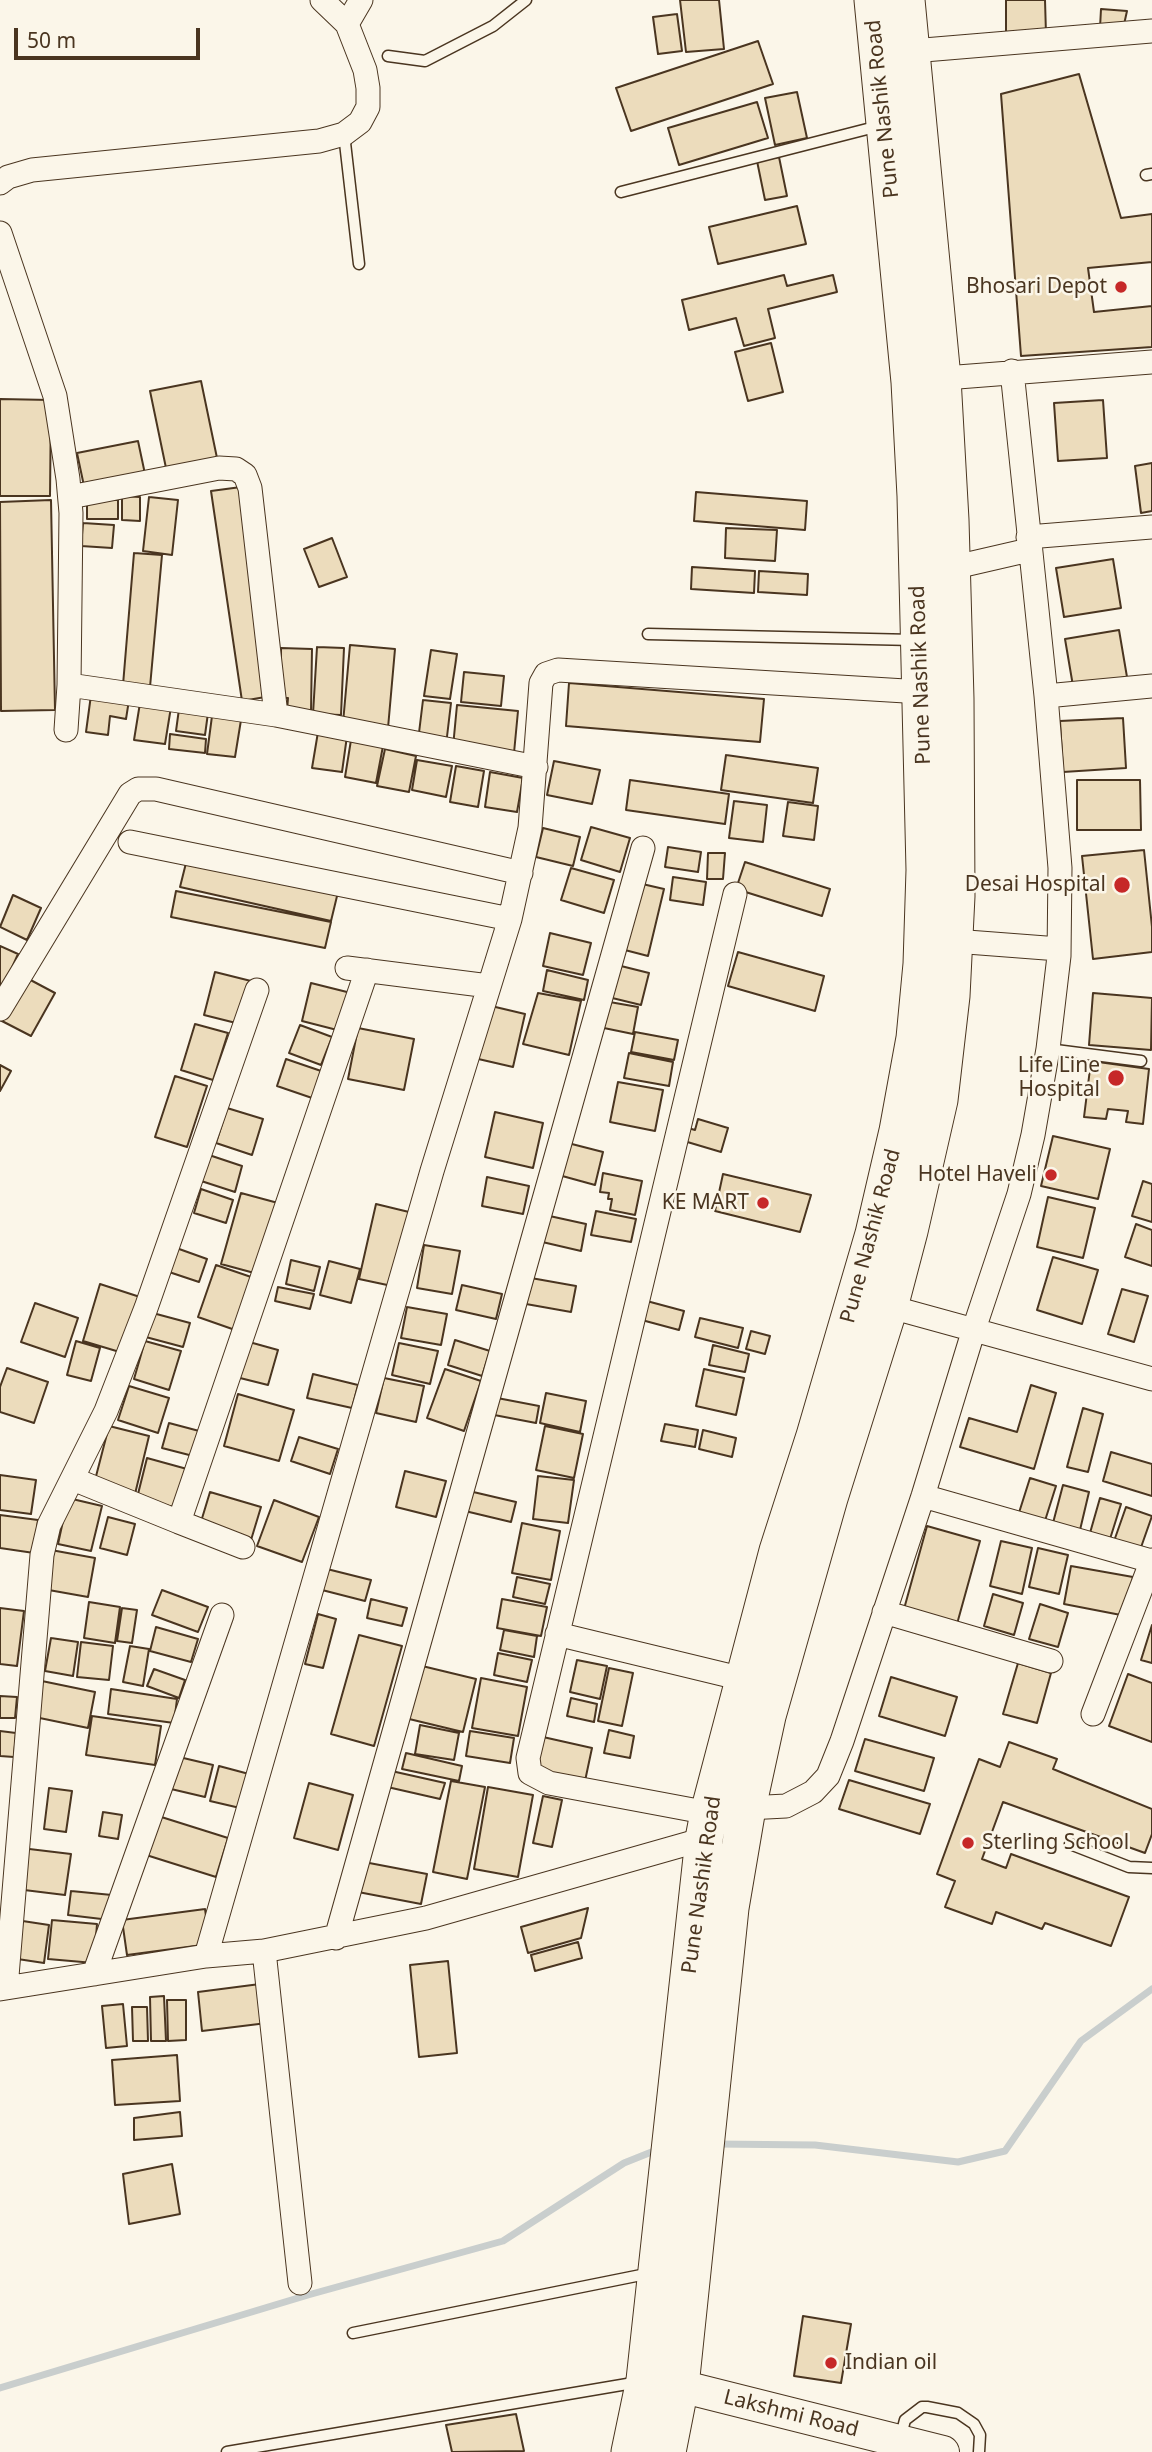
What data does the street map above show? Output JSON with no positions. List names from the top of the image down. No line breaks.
{"streets":{"highway":["Pune Nashik Road"],"main road":["Lakshmi Road"]},"crossings":[["Pune Nashik Road","Lakshmi Road"]],"places":["Bhosari Depot","Desai Hospital","Life Line Hospital","Hotel Haveli","KE MART","Sterling School","Indian oil"],"scale_bar":"50 m"}
